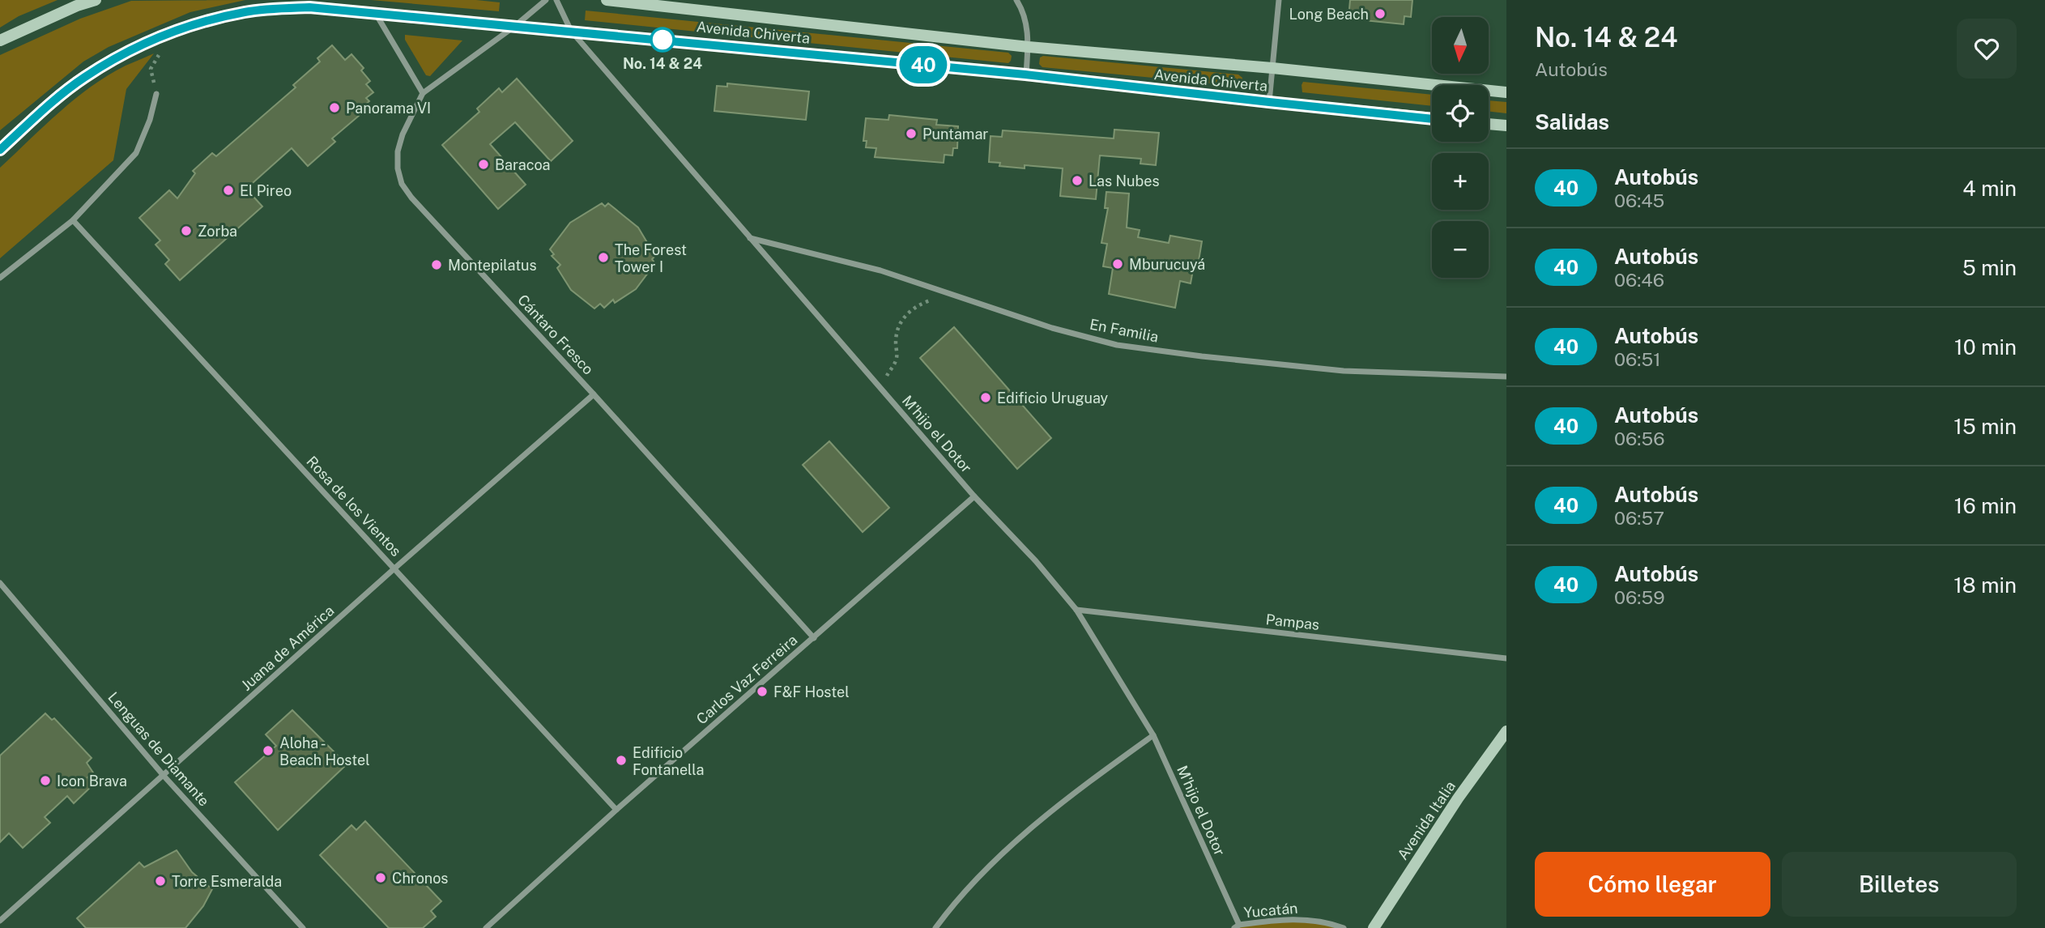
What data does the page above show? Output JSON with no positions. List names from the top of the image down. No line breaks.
{"streets":{"street":["Avenida Chiverta","En Familia","Cántaro Fresco","M'hijo el Dotor","Rosa de los Vientos","Pampas","Juana de América","Carlos Vaz Ferreira","Lenguas de Diamante","Avenida Italia","Yucatán"]},"crossings":[["Avenida Chiverta","Cántaro Fresco"],["Avenida Chiverta","M'hijo el Dotor"],["En Familia","M'hijo el Dotor"],["Cántaro Fresco","Juana de América"],["Cántaro Fresco","Carlos Vaz Ferreira"],["M'hijo el Dotor","Pampas"],["M'hijo el Dotor","Carlos Vaz Ferreira"],["M'hijo el Dotor","Yucatán"],["Rosa de los Vientos","Juana de América"],["Rosa de los Vientos","Carlos Vaz Ferreira"],["Juana de América","Lenguas de Diamante"]],"places":["Long Beach","No. 14 & 24","Panorama VI","Puntamar","Baracoa","Las Nubes","El Pireo","Zorba","The Forest Tower I","Mburucuyá","Montepilatus","Edificio Uruguay","F&F Hostel","Aloha - Beach Hostel","Edificio Fontanella","Icon Brava","Chronos","Torre Esmeralda"],"lines":["bus line 40"],"north":"bottom","page":{"on_map":"40","heading":[["No. 14 & 24","Autobús"],"Salidas"],"map_buttons":["+","−"],"list":[{"mark":"40","name":"Autobús","note":"06:45","value":"4 min"},{"mark":"40","name":"Autobús","note":"06:46","value":"5 min"},{"mark":"40","name":"Autobús","note":"06:51","value":"10 min"},{"mark":"40","name":"Autobús","note":"06:56","value":"15 min"},{"mark":"40","name":"Autobús","note":"06:57","value":"16 min"},{"mark":"40","name":"Autobús","note":"06:59","value":"18 min"}],"buttons":["Cómo llegar","Billetes"]}}
